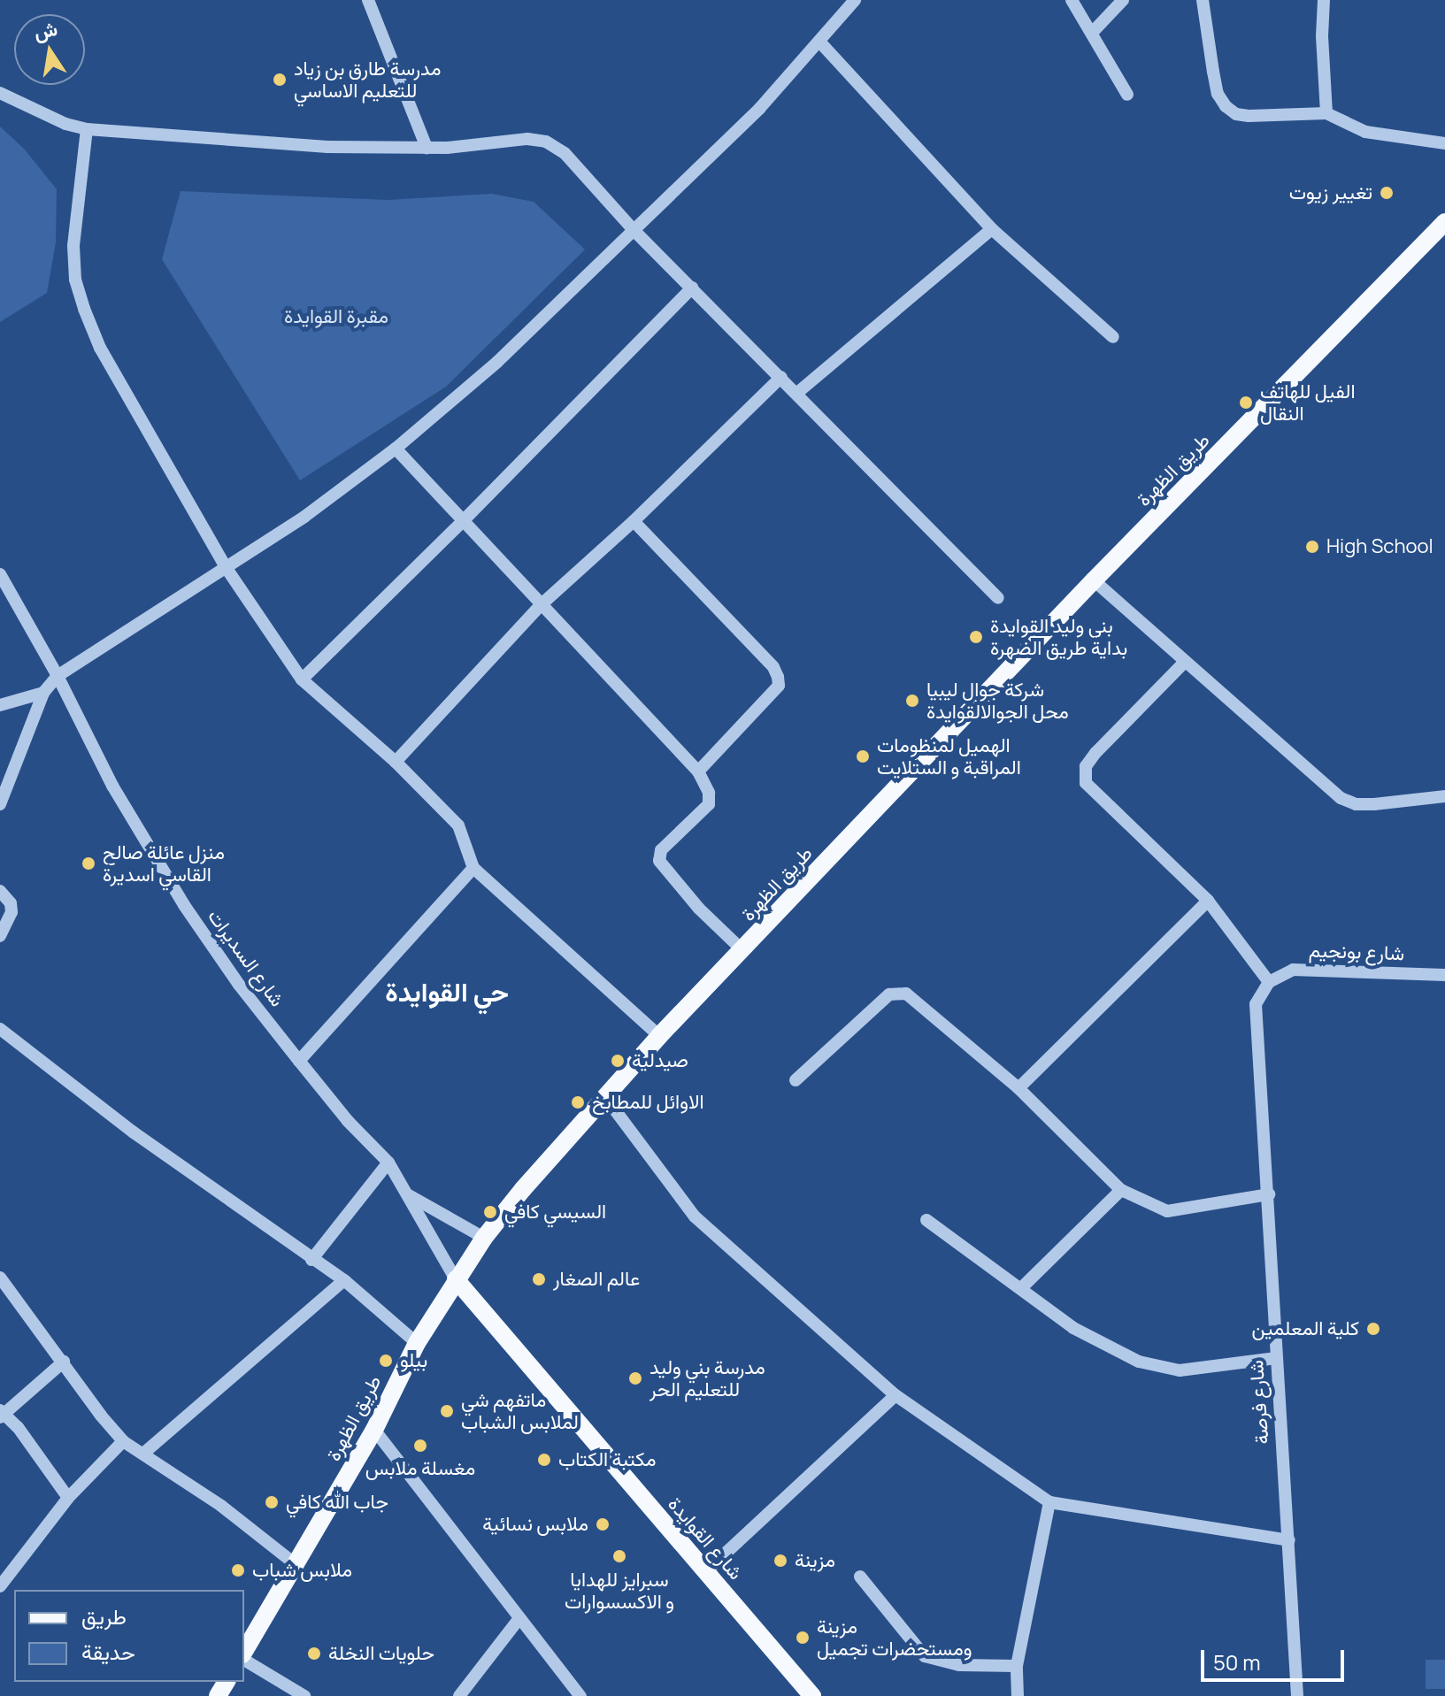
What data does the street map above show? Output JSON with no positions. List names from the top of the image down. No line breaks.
{"streets":{"main road":["طريق الظهرة","شارع القوايدة"],"street":["شارع بونجيم","شارع السديرات","شارع فرصة"]},"crossings":[["طريق الظهرة","شارع السديرات"],["طريق الظهرة","شارع القوايدة"],["شارع بونجيم","شارع فرصة"],["شارع السديرات","شارع القوايدة"]],"districts":["حي القوايدة"],"parks":["مقبرة القوايدة"],"places":["مدرسة طارق بن زياد للتعليم الاساسي","تغيير زيوت","الفيل للهاتف النقال","High School","بني وليد القوايدة بداية طريق الضهرة","شركة جوال ليبيا محل الجوالالقوايدة","الهميل لمنظومات المراقبة و الستلايت","منزل عائلة صالح القاسي اسديرة","صيدلية","الاوائل للمطابخ","السيسي كافي","عالم الصغار","كلية المعلمين","بيلو","مدرسة بني وليد للتعليم الحر","ماتفهم شي لملابس الشباب","مغسلة ملابس","مكتبة الكتاب","جاب الله كافي","ملابس نسائية","سبرايز للهدايا و الاكسسوارات","مزينة","ملابس شباب","مزينة ومستحضرات تجميل","حلويات النخلة"],"legend":["طريق","حديقة"],"scale_bar":"50 m","north":"top"}
